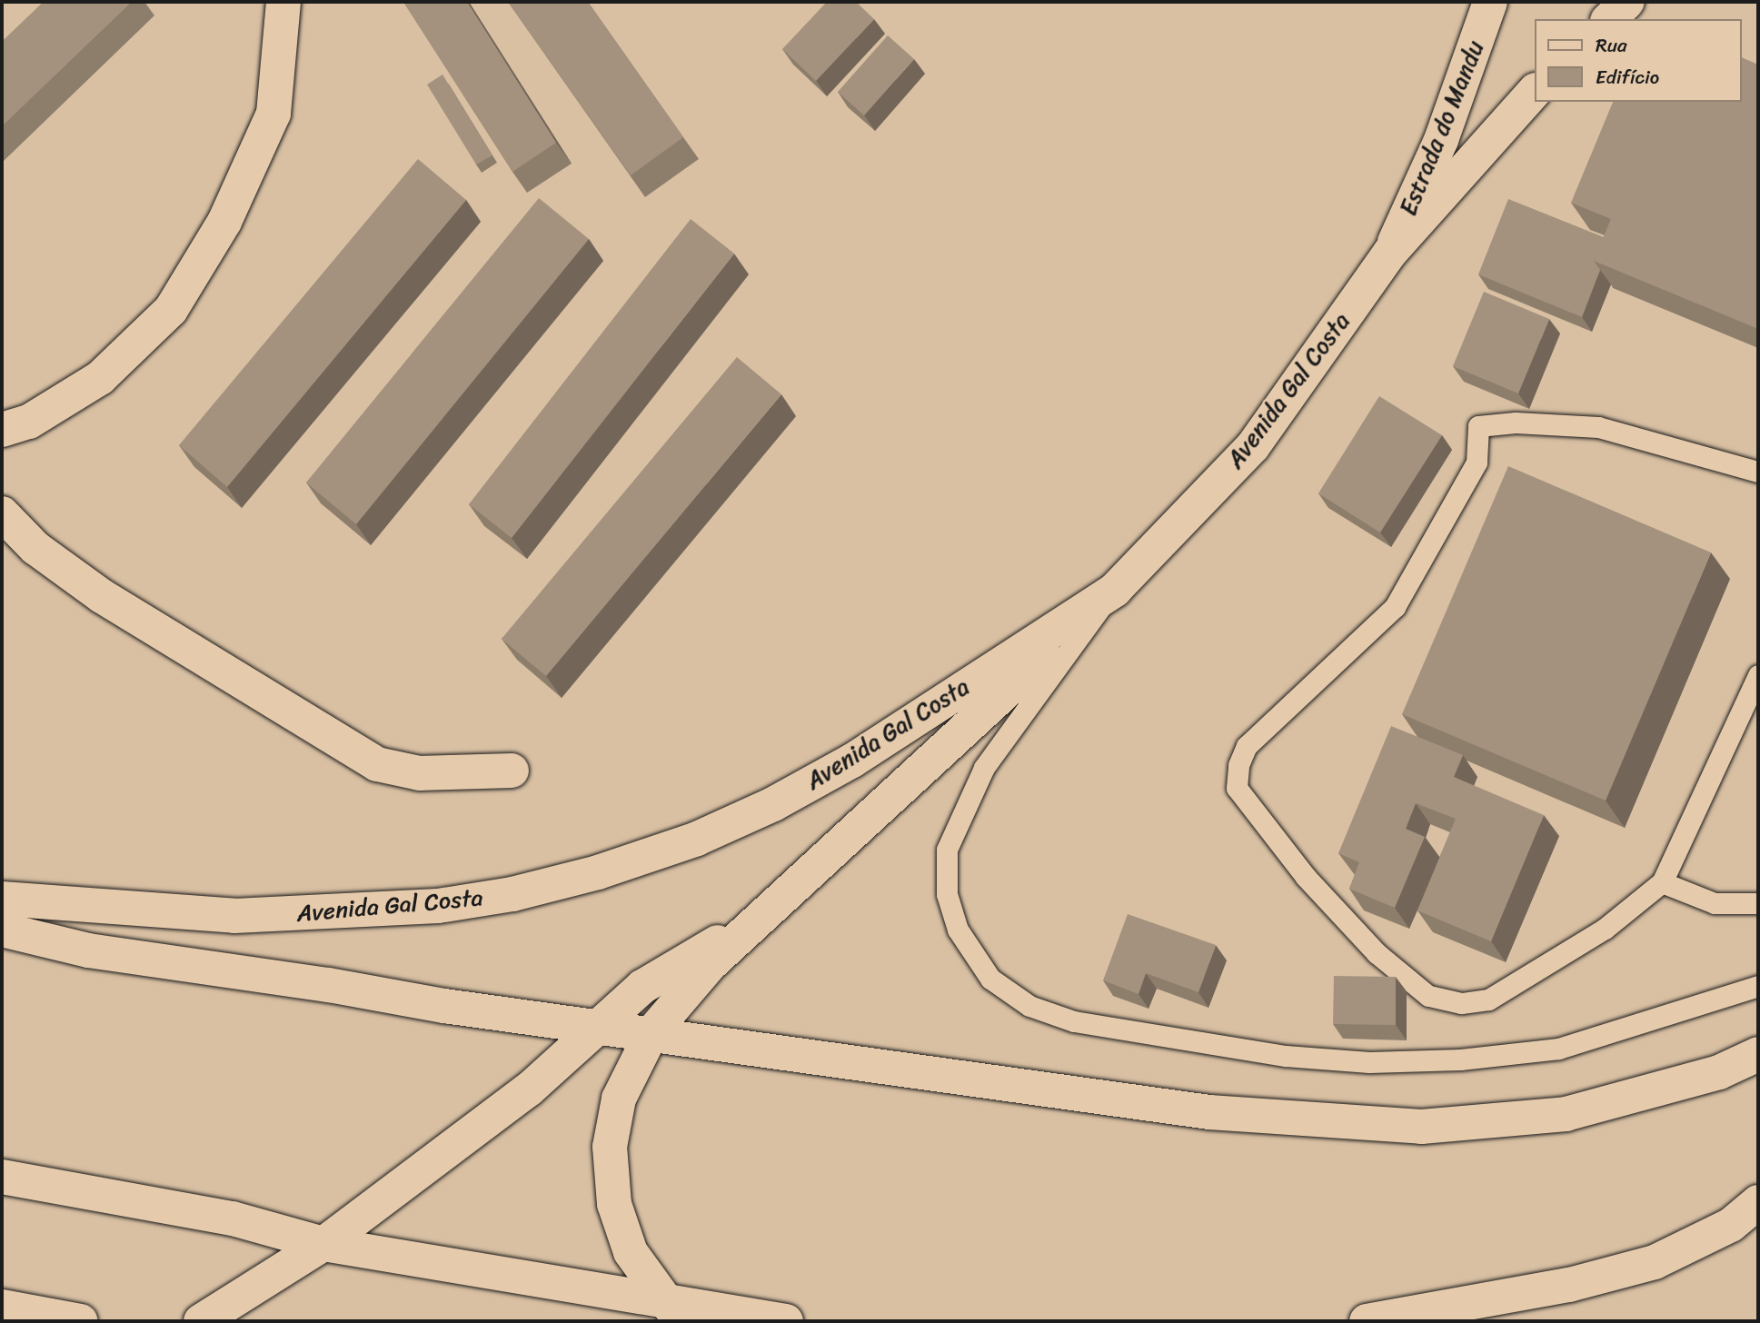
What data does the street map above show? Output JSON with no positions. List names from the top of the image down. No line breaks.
{"streets":{"main road":["Estrada do Mandu","Avenida Gal Costa"]},"crossings":[["Estrada do Mandu","Avenida Gal Costa"]],"legend":["Rua","Edifício"]}
